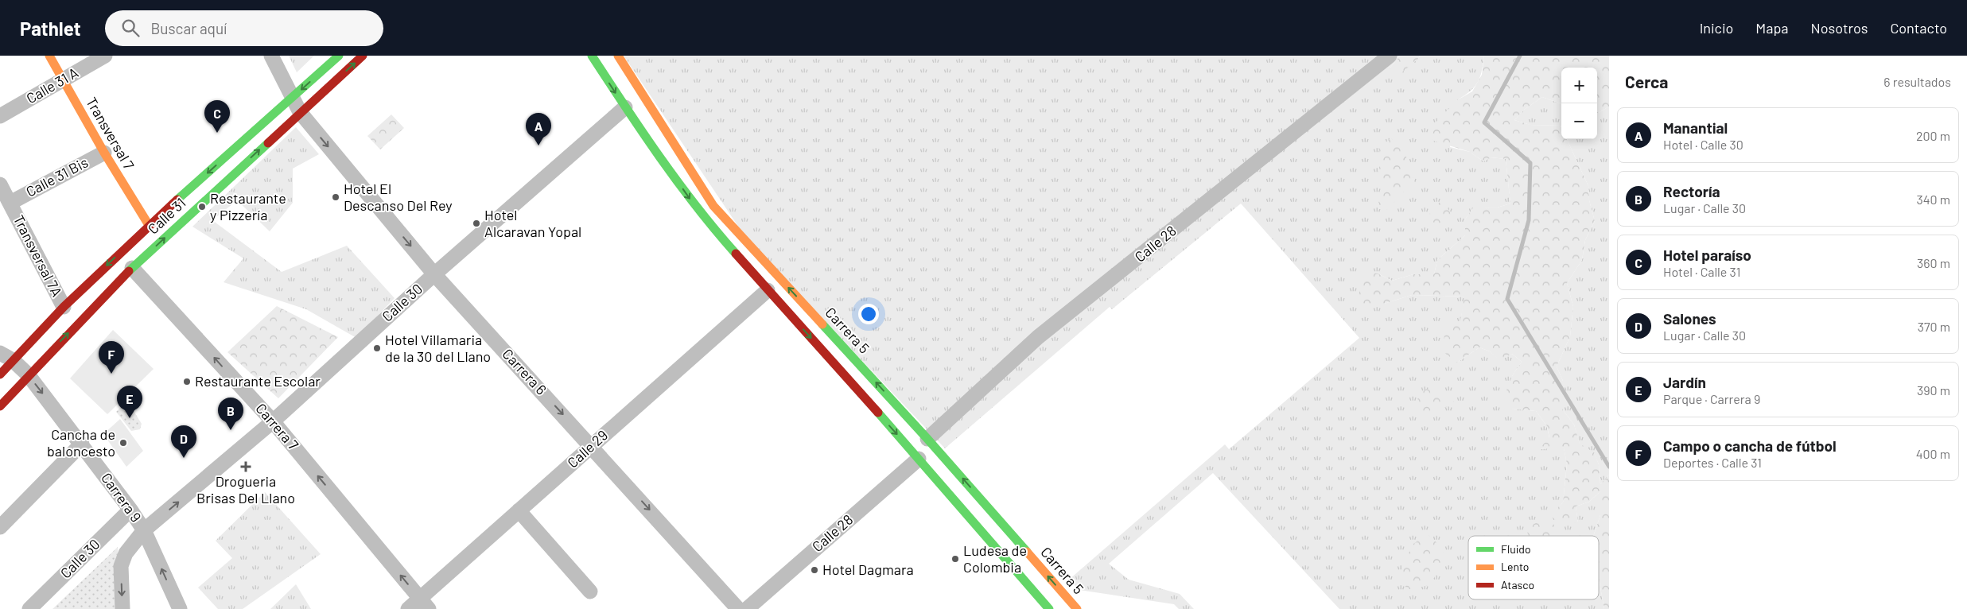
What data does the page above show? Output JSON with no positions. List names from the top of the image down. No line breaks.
{"streets":{"main road":["Transversal 7","Calle 31","Carrera 5"],"street":["Calle 31 A","Calle 31 Bis","Calle 28","Transversal 7A","Calle 30","Carrera 6","Carrera 7","Calle 29","Carrera 9"]},"crossings":[["Calle 31 A","Transversal 7"],["Transversal 7","Calle 31 Bis"],["Transversal 7","Calle 31"],["Calle 31 Bis","Transversal 7A"],["Calle 31","Transversal 7A"],["Calle 31","Carrera 6"],["Calle 31","Carrera 7"],["Calle 31","Carrera 9"],["Calle 28","Carrera 5"],["Calle 30","Carrera 6"],["Calle 30","Carrera 7"],["Calle 30","Carrera 9"],["Carrera 6","Calle 29"],["Carrera 7","Calle 29"]],"one_way":["Carrera 6","Carrera 7"],"places":{"other":["Hotel El Descanso Del Rey","Restaurante y Pizzería","Hotel Alcaravan Yopal","Hotel Villamaria de la 30 del Llano","Restaurante Escolar","Cancha de baloncesto","Ludesa de Colombia","Hotel Dagmara"],"health":["Drogueria Brisas Del Llano"]},"legend":["Fluido","Lento","Atasco"],"page":{"header":"Pathlet","search":"Buscar aquí","nav":["Inicio","Mapa","Nosotros","Contacto"],"heading":["Cerca","6 resultados"],"map_buttons":["+","−"],"pins":["C","A","F","E","B","D"],"list":[{"mark":"A","name":"Manantial","note":"Hotel · Calle 30","value":"200 m"},{"mark":"B","name":"Rectoría","note":"Lugar · Calle 30","value":"340 m"},{"mark":"C","name":"Hotel paraíso","note":"Hotel · Calle 31","value":"360 m"},{"mark":"D","name":"Salones","note":"Lugar · Calle 30","value":"370 m"},{"mark":"E","name":"Jardín","note":"Parque · Carrera 9","value":"390 m"},{"mark":"F","name":"Campo o cancha de fútbol","note":"Deportes · Calle 31","value":"400 m"}]}}
